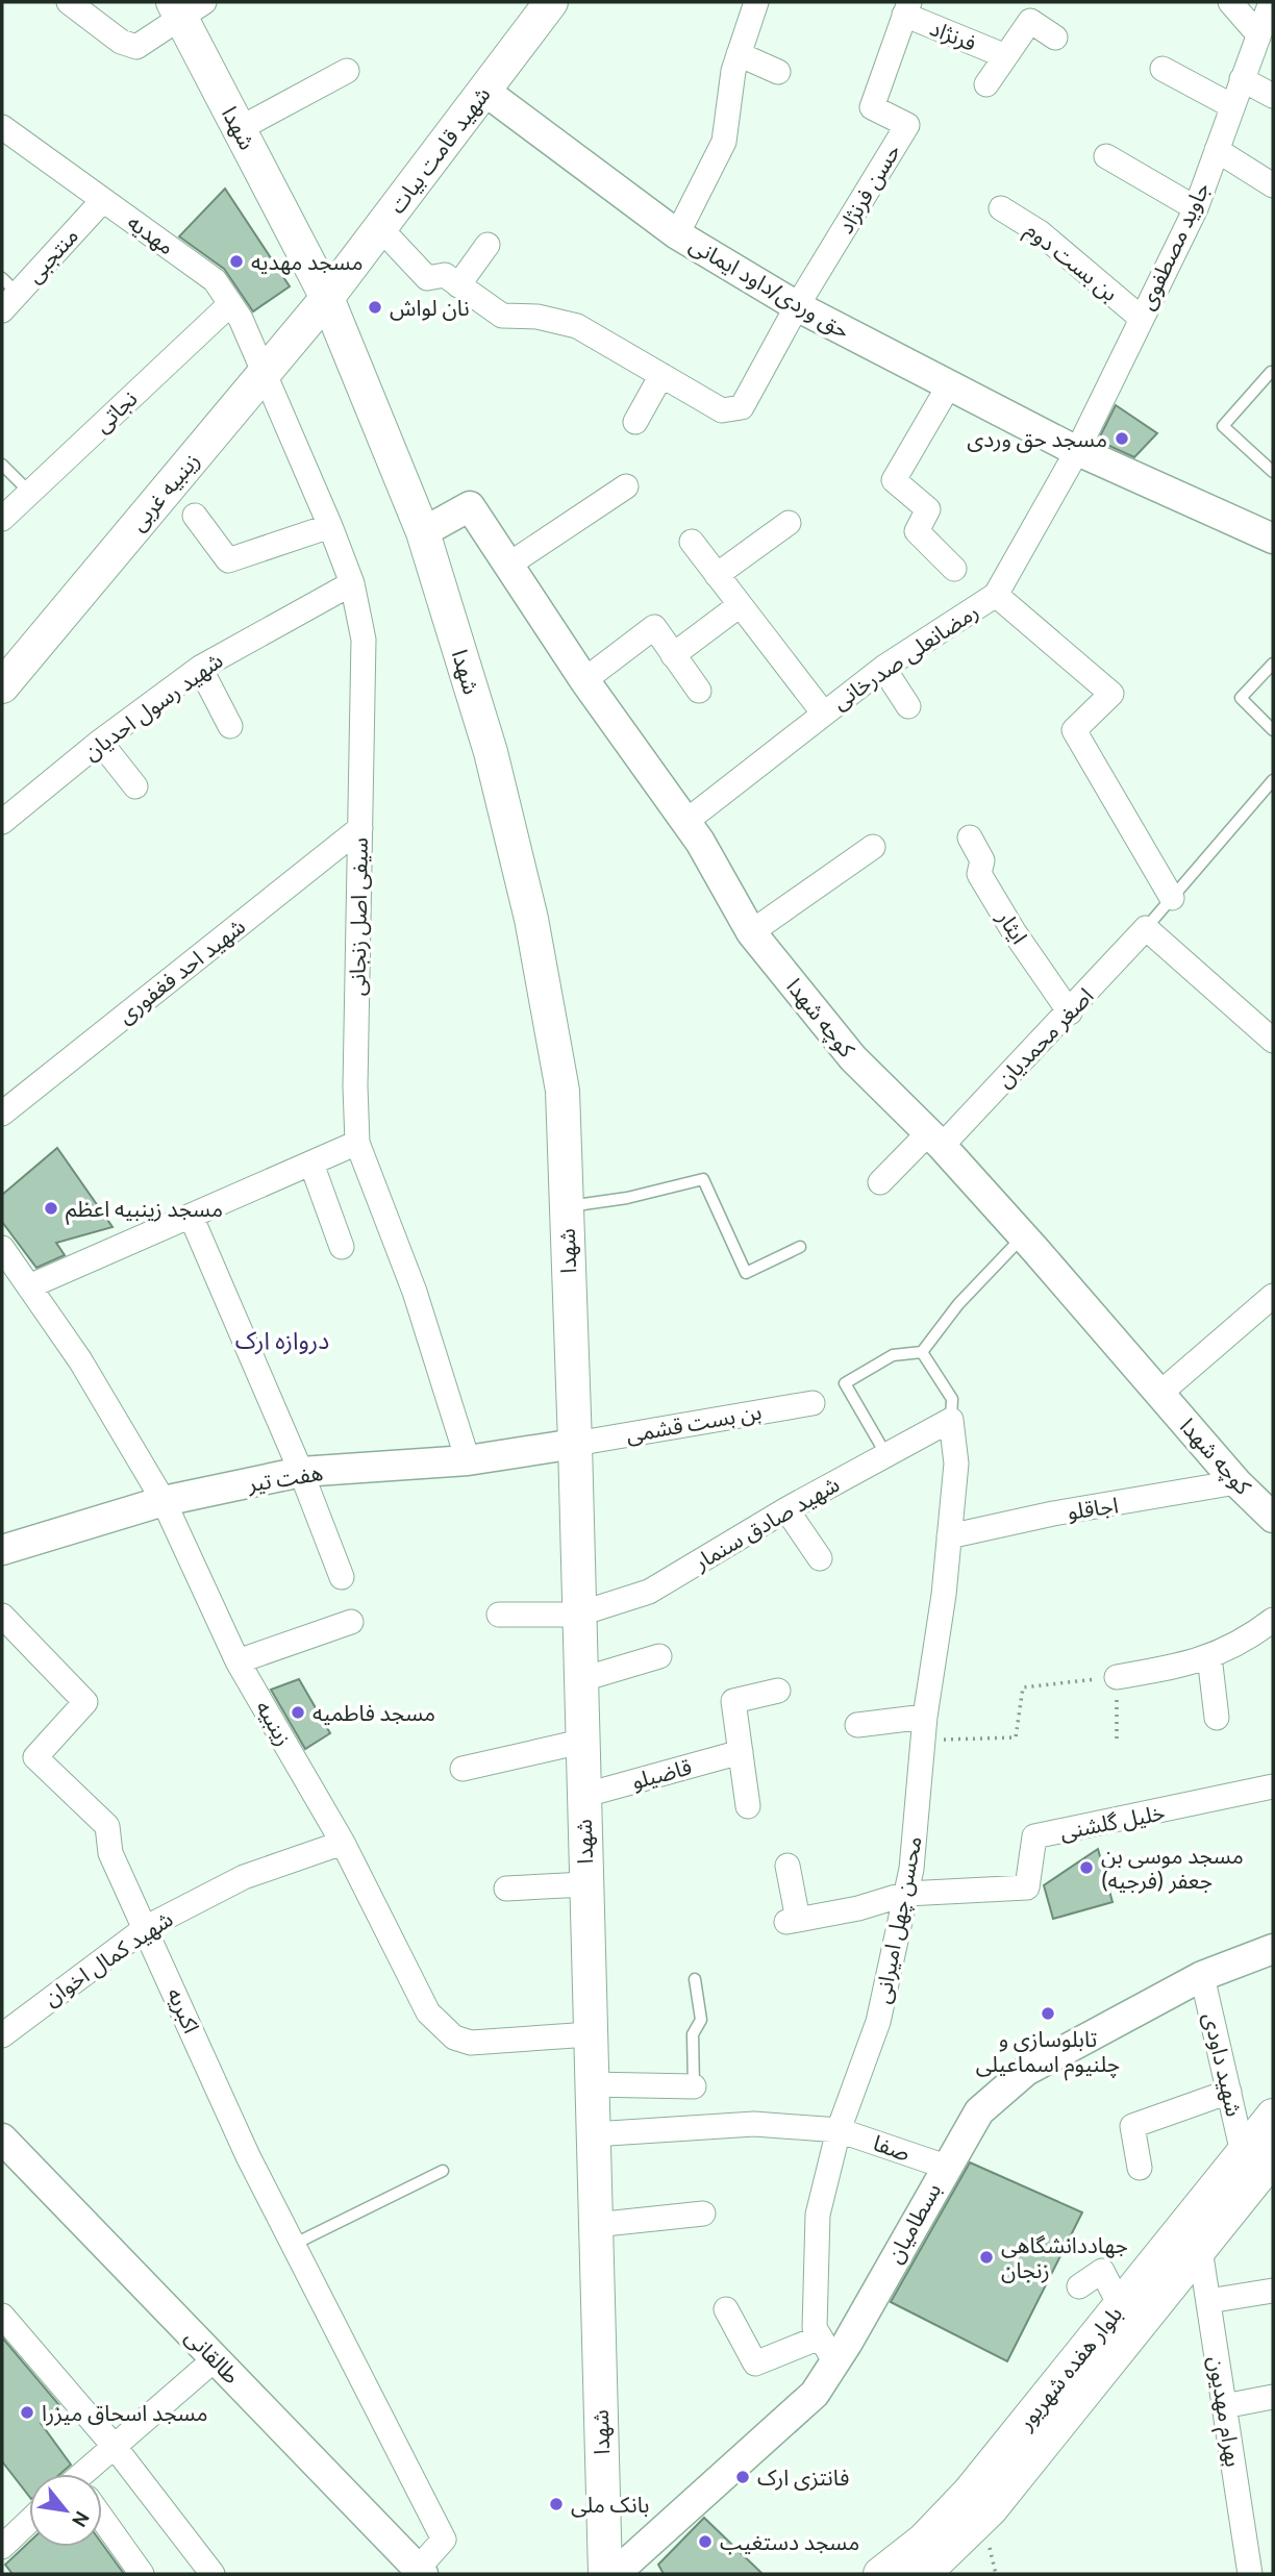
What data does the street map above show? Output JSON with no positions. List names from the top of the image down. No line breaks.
{"streets":{"main road":["شهدا","شهید قامت بیات","زینبیه غربی","بلوار هفده شهریور"],"street":["فرنژاد","حسن فرنژاد","مهدیه","جاوید مصطفوی","منتجبی","بن بست دوم","حق وردی/داود ایمانی","نجاتی","رمضانعلی صدرخانی","شهید رسول احدیان","سیفی اصل زنجانی","ایثار","شهید احد فغفوری","کوچه شهدا","اصغر محمدیان","بن بست قشمی","هفت تیر","اجاقلو","شهید صادق سنمار","زینبیه","قاضیلو","خلیل گلشنی","محسن چهل امیرانی","شهید کمال اخوان","اکبریه","شهید داودی","صفا","بسطامیان","طالقانی","بهرام مهدیون"]},"crossings":[["فرنژاد","حسن فرنژاد"],["شهدا","شهید قامت بیات"],["شهدا","زینبیه غربی"],["شهدا","کوچه شهدا"],["شهدا","بن بست قشمی"],["شهدا","هفت تیر"],["شهدا","شهید صادق سنمار"],["شهدا","زینبیه"],["شهدا","قاضیلو"],["شهدا","صفا"],["شهید قامت بیات","حق وردی/داود ایمانی"],["شهید قامت بیات","زینبیه غربی"],["حسن فرنژاد","حق وردی/داود ایمانی"],["مهدیه","منتجبی"],["مهدیه","نجاتی"],["مهدیه","زینبیه غربی"],["مهدیه","سیفی اصل زنجانی"],["جاوید مصطفوی","بن بست دوم"],["جاوید مصطفوی","حق وردی/داود ایمانی"],["جاوید مصطفوی","رمضانعلی صدرخانی"],["حق وردی/داود ایمانی","رمضانعلی صدرخانی"],["زینبیه غربی","سیفی اصل زنجانی"],["رمضانعلی صدرخانی","کوچه شهدا"],["شهید رسول احدیان","سیفی اصل زنجانی"],["سیفی اصل زنجانی","شهید احد فغفوری"],["سیفی اصل زنجانی","هفت تیر"],["ایثار","اصغر محمدیان"],["کوچه شهدا","اصغر محمدیان"],["کوچه شهدا","اجاقلو"],["بن بست قشمی","هفت تیر"],["هفت تیر","زینبیه"],["اجاقلو","محسن چهل امیرانی"],["شهید صادق سنمار","محسن چهل امیرانی"],["زینبیه","شهید کمال اخوان"],["خلیل گلشنی","محسن چهل امیرانی"],["محسن چهل امیرانی","صفا"],["محسن چهل امیرانی","بسطامیان"],["شهید کمال اخوان","اکبریه"],["اکبریه","طالقانی"],["شهید داودی","بسطامیان"],["شهید داودی","بلوار هفده شهریور"],["صفا","بسطامیان"],["بلوار هفده شهریور","بهرام مهدیون"]],"districts":["دروازه ارک"],"places":["مسجد مهدیه","نان لواش","مسجد حق وردی","مسجد زینبیه اعظم","مسجد فاطمیه","مسجد موسی بن جعفر (فرجیه)","تابلوسازی و چلنیوم اسماعیلی","جهاددانشگاهی زنجان","مسجد اسحاق میزرا","فانتزی ارک","بانک ملی","مسجد دستغیب"],"north":"bottom right"}
